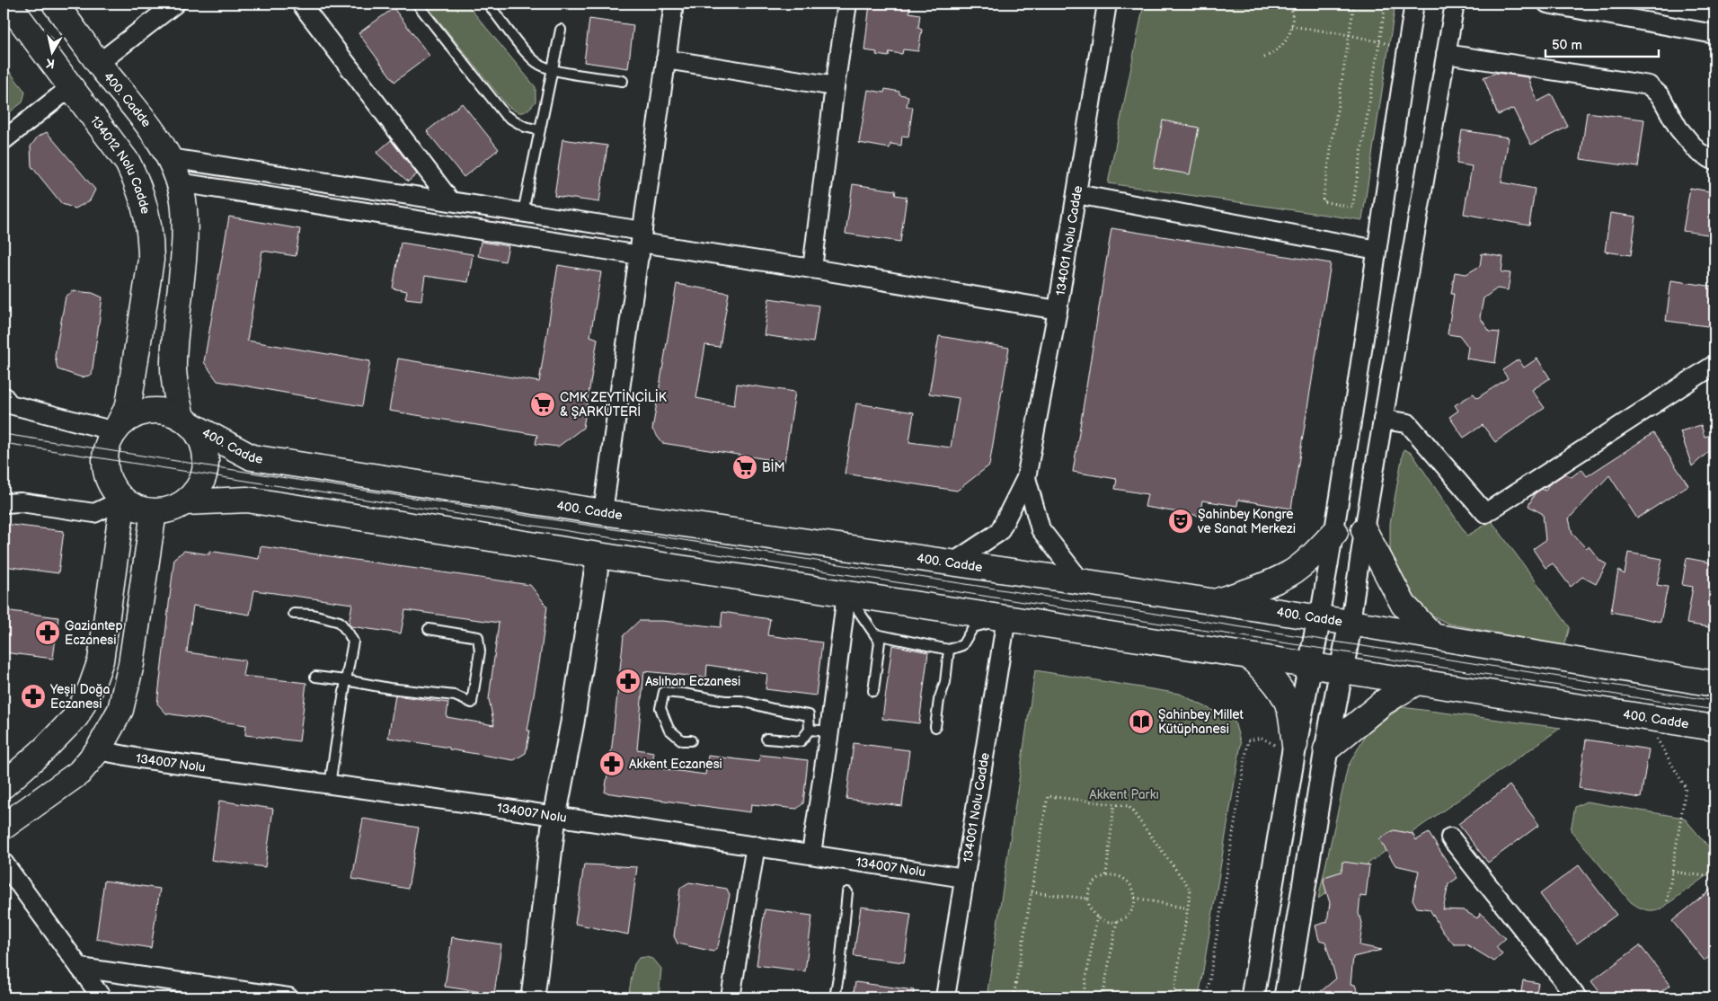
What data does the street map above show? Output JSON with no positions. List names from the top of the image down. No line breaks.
{"streets":{"main road":["400. Cadde","134012 Nolu Cadde"],"street":["134001 Nolu Cadde","134007 Nolu"]},"crossings":[["400. Cadde","134012 Nolu Cadde"],["400. Cadde","134001 Nolu Cadde"],["134001 Nolu Cadde","134007 Nolu"]],"parks":["Akkent Parkı"],"places":{"supermarket":["CMK ZEYTİNCİLİK & ŞARKÜTERİ","BİM"],"theatre":["Şahinbey Kongre ve Sanat Merkezi"],"pharmacy":["Gaziantep Eczanesi","Aslıhan Eczanesi","Yeşil Doğa Eczanesi","Akkent Eczanesi"],"library":["Şahinbey Millet Kütüphanesi"]},"scale_bar":"50 m","north":"bottom"}
